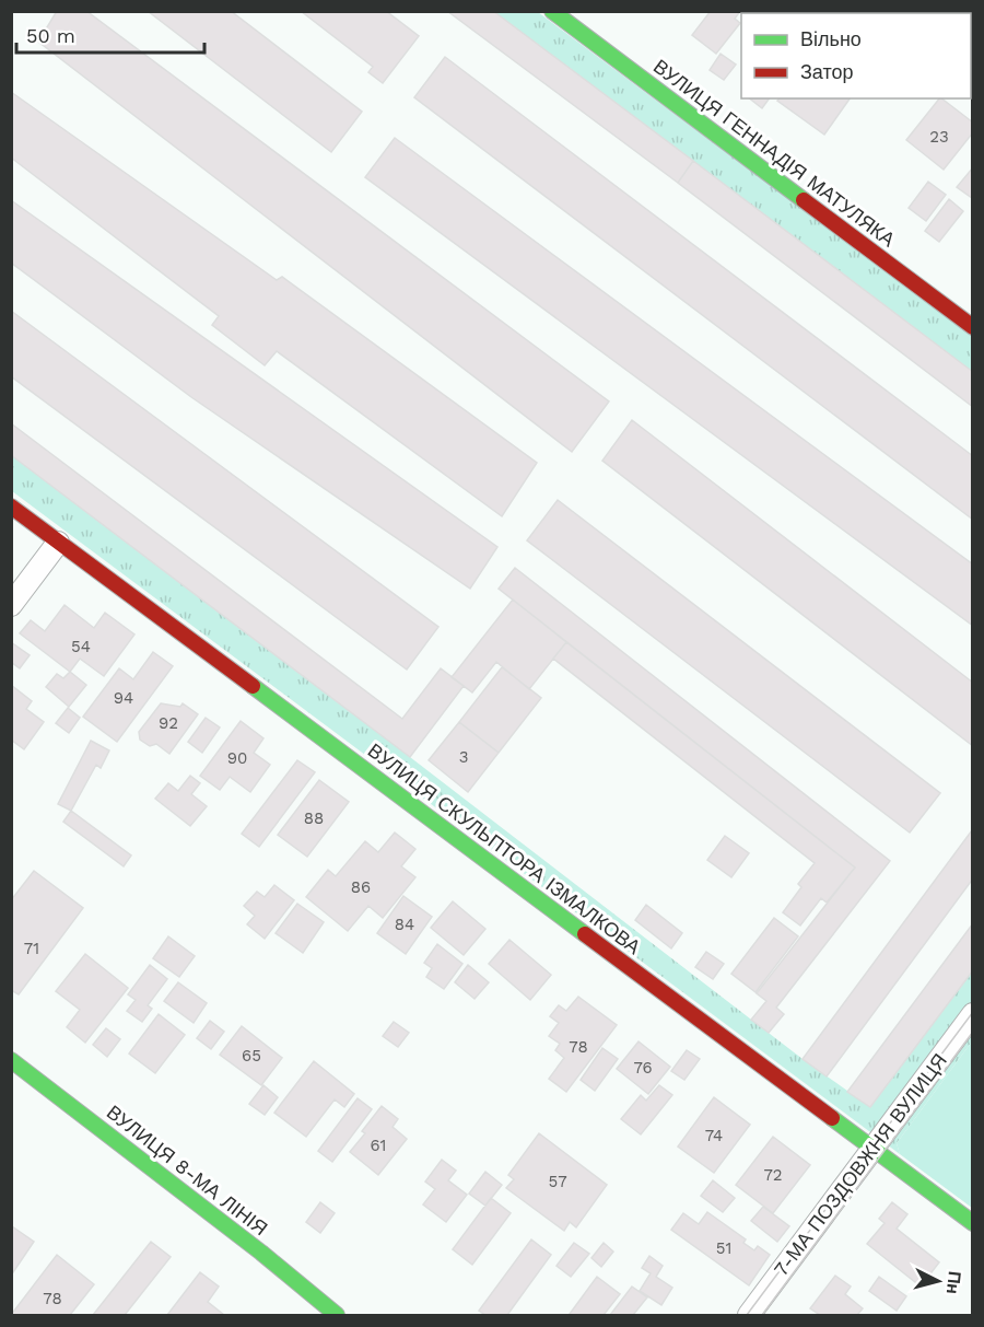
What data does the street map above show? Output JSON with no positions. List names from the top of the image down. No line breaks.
{"streets":{"street":["ВУЛИЦЯ ГЕННАДІЯ МАТУЛЯКА","ВУЛИЦЯ СКУЛЬПТОРА ІЗМАЛКОВА","7-МА ПОЗДОВЖНЯ ВУЛИЦЯ","ВУЛИЦЯ 8-МА ЛІНІЯ"]},"crossings":[["ВУЛИЦЯ СКУЛЬПТОРА ІЗМАЛКОВА","7-МА ПОЗДОВЖНЯ ВУЛИЦЯ"]],"house_numbers":["23","54","94","92","3","90","88","86","84","71","78","65","76","74","61","72","57","51","78"],"legend":["Вільно","Затор"],"scale_bar":"50 m","north":"right"}
